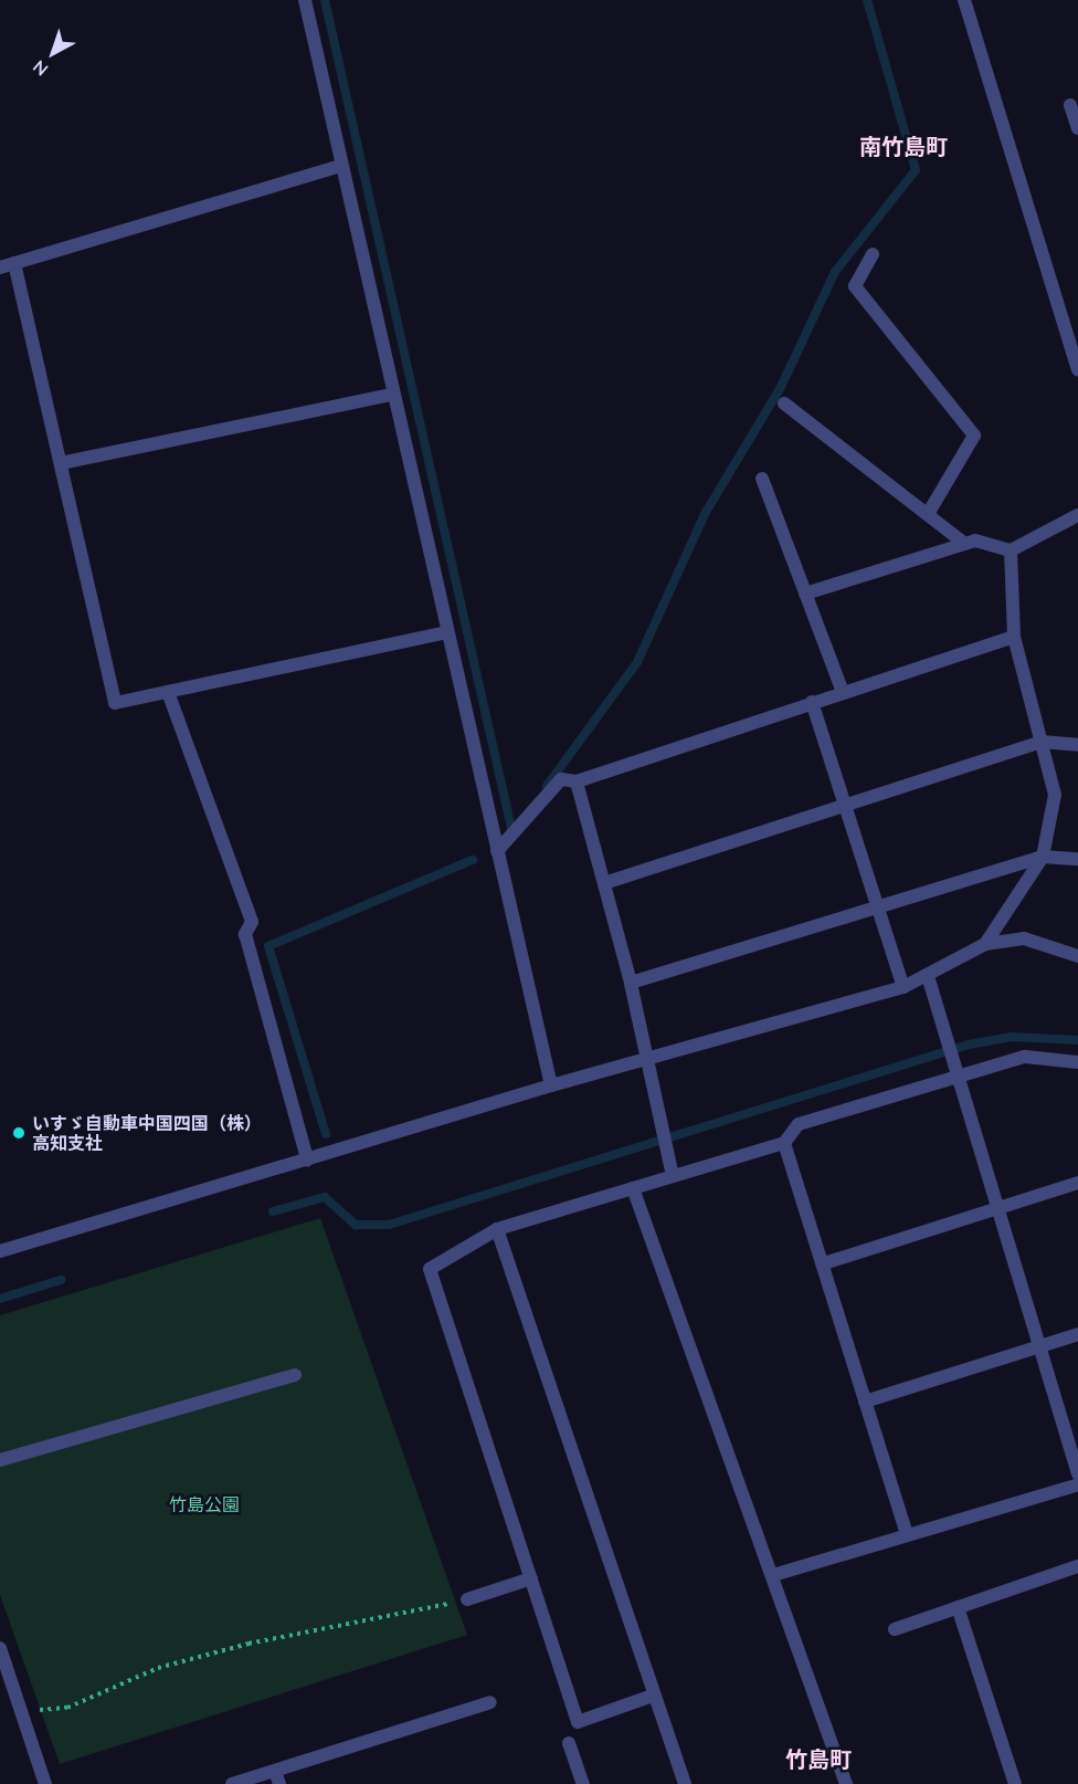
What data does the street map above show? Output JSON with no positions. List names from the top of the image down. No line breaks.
{"districts":["南竹島町","竹島町"],"parks":["竹島公園"],"places":["いすゞ自動車中国四国（株） 高知支社"],"north":"bottom left"}
